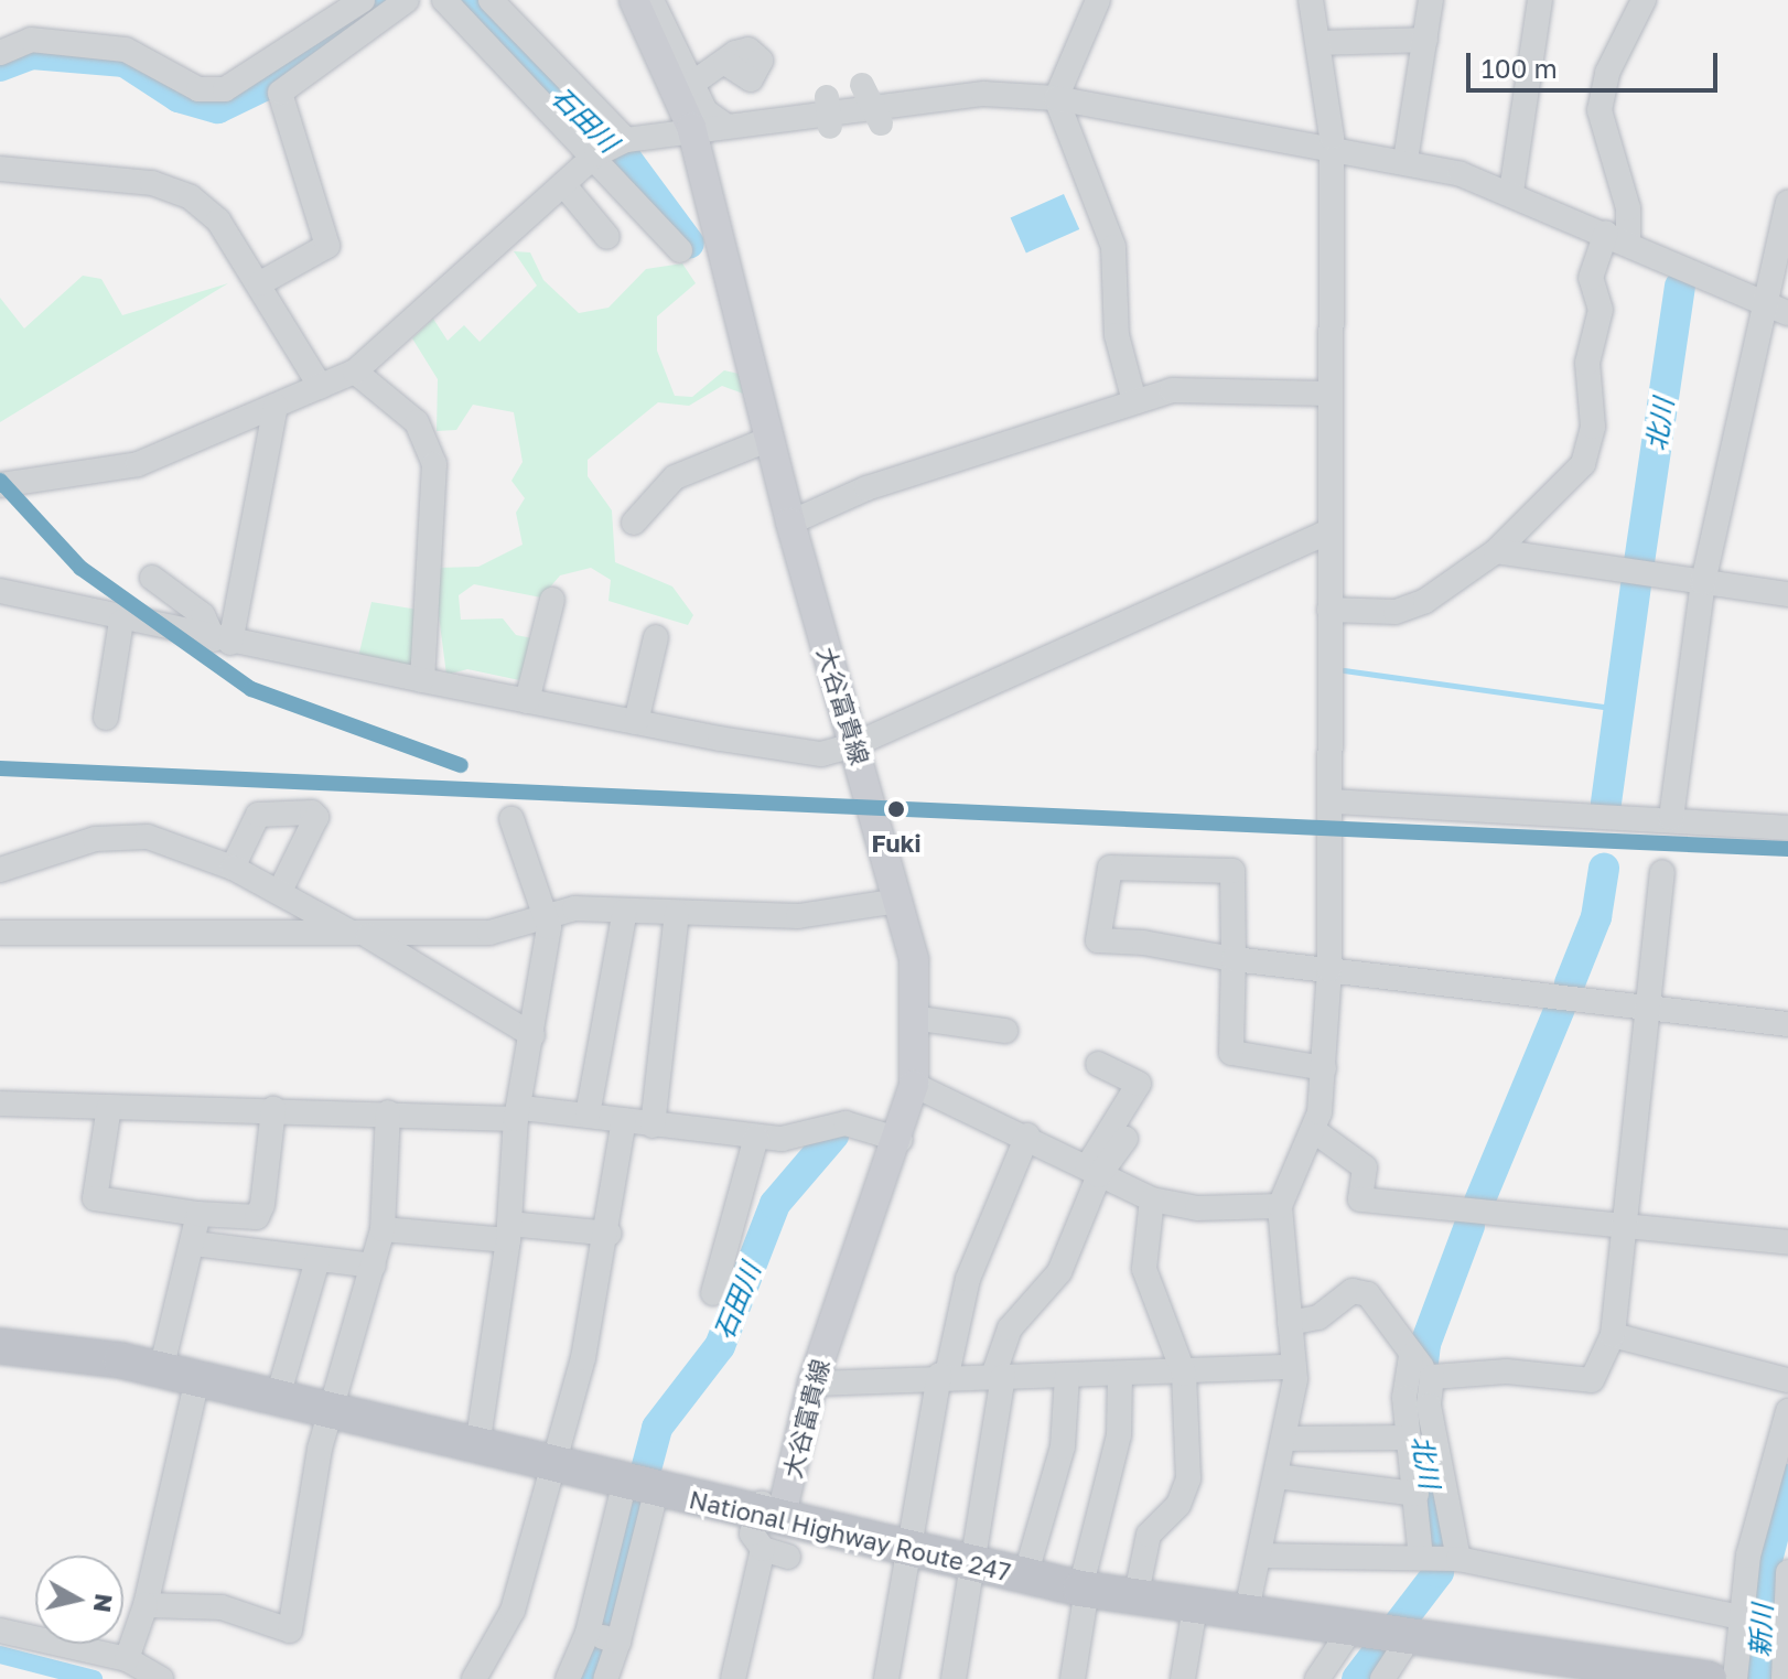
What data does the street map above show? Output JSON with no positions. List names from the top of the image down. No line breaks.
{"streets":{"highway":["National Highway Route 247"],"main road":["大谷富貴線"]},"crossings":[["大谷富貴線","National Highway Route 247"]],"water":["石田川","北川","新川"],"places":["Fuki"],"scale_bar":"100 m","north":"right"}
